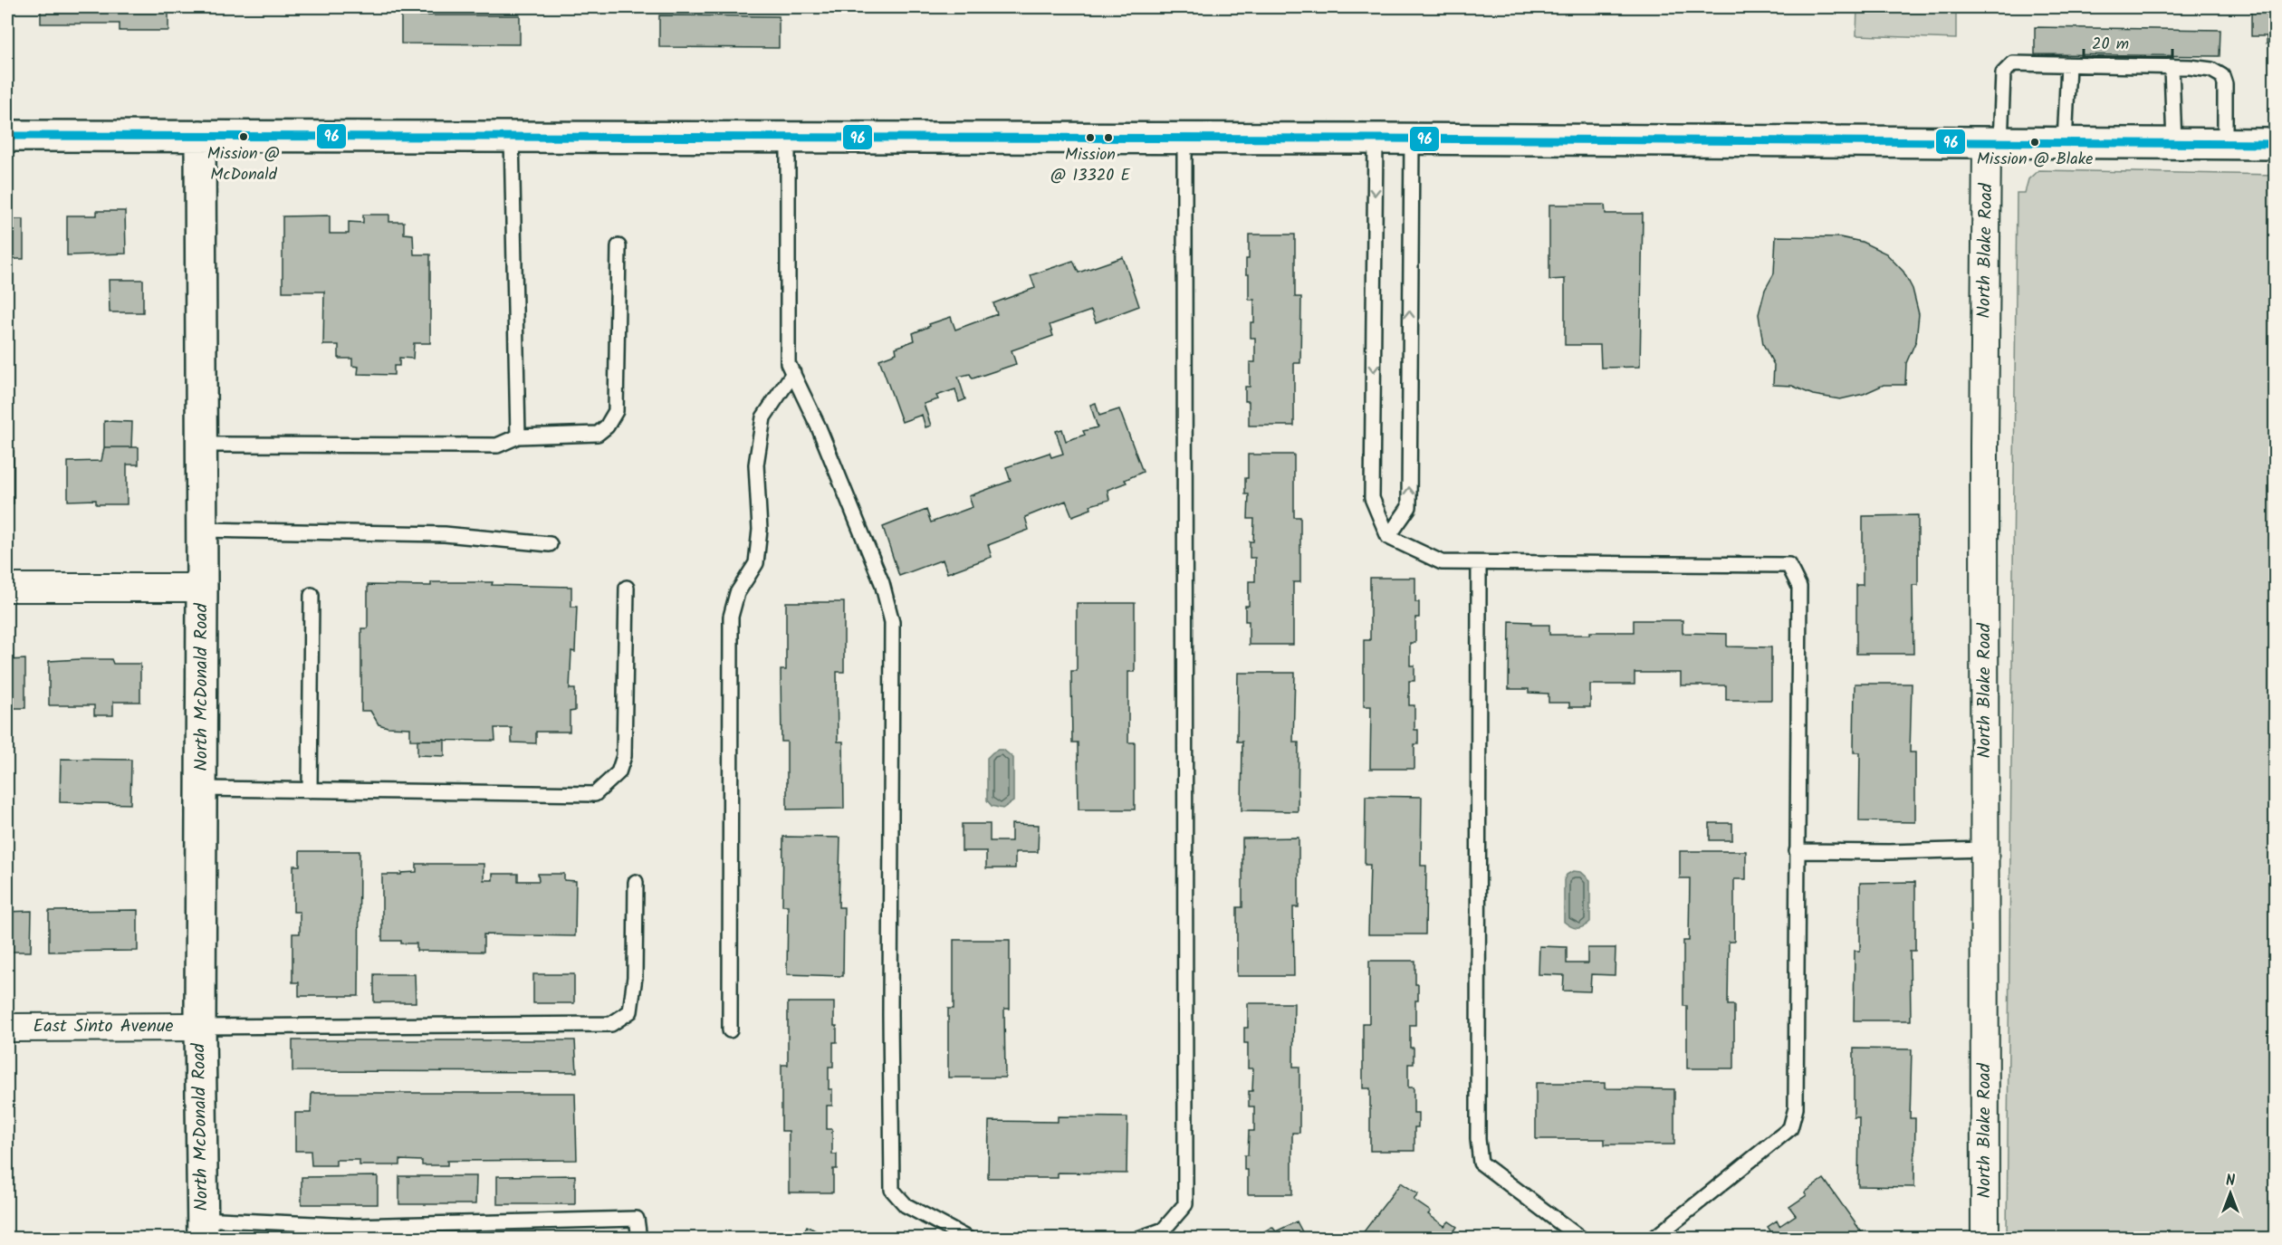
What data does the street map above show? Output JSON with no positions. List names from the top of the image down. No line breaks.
{"streets":{"street":["North Blake Road","North McDonald Road","East Sinto Avenue"]},"crossings":[["North McDonald Road","East Sinto Avenue"]],"places":["Mission @ McDonald","Mission @ 13320 E","Mission @ Blake"],"lines":["transit line 96"],"scale_bar":"20 m","north":"top"}
